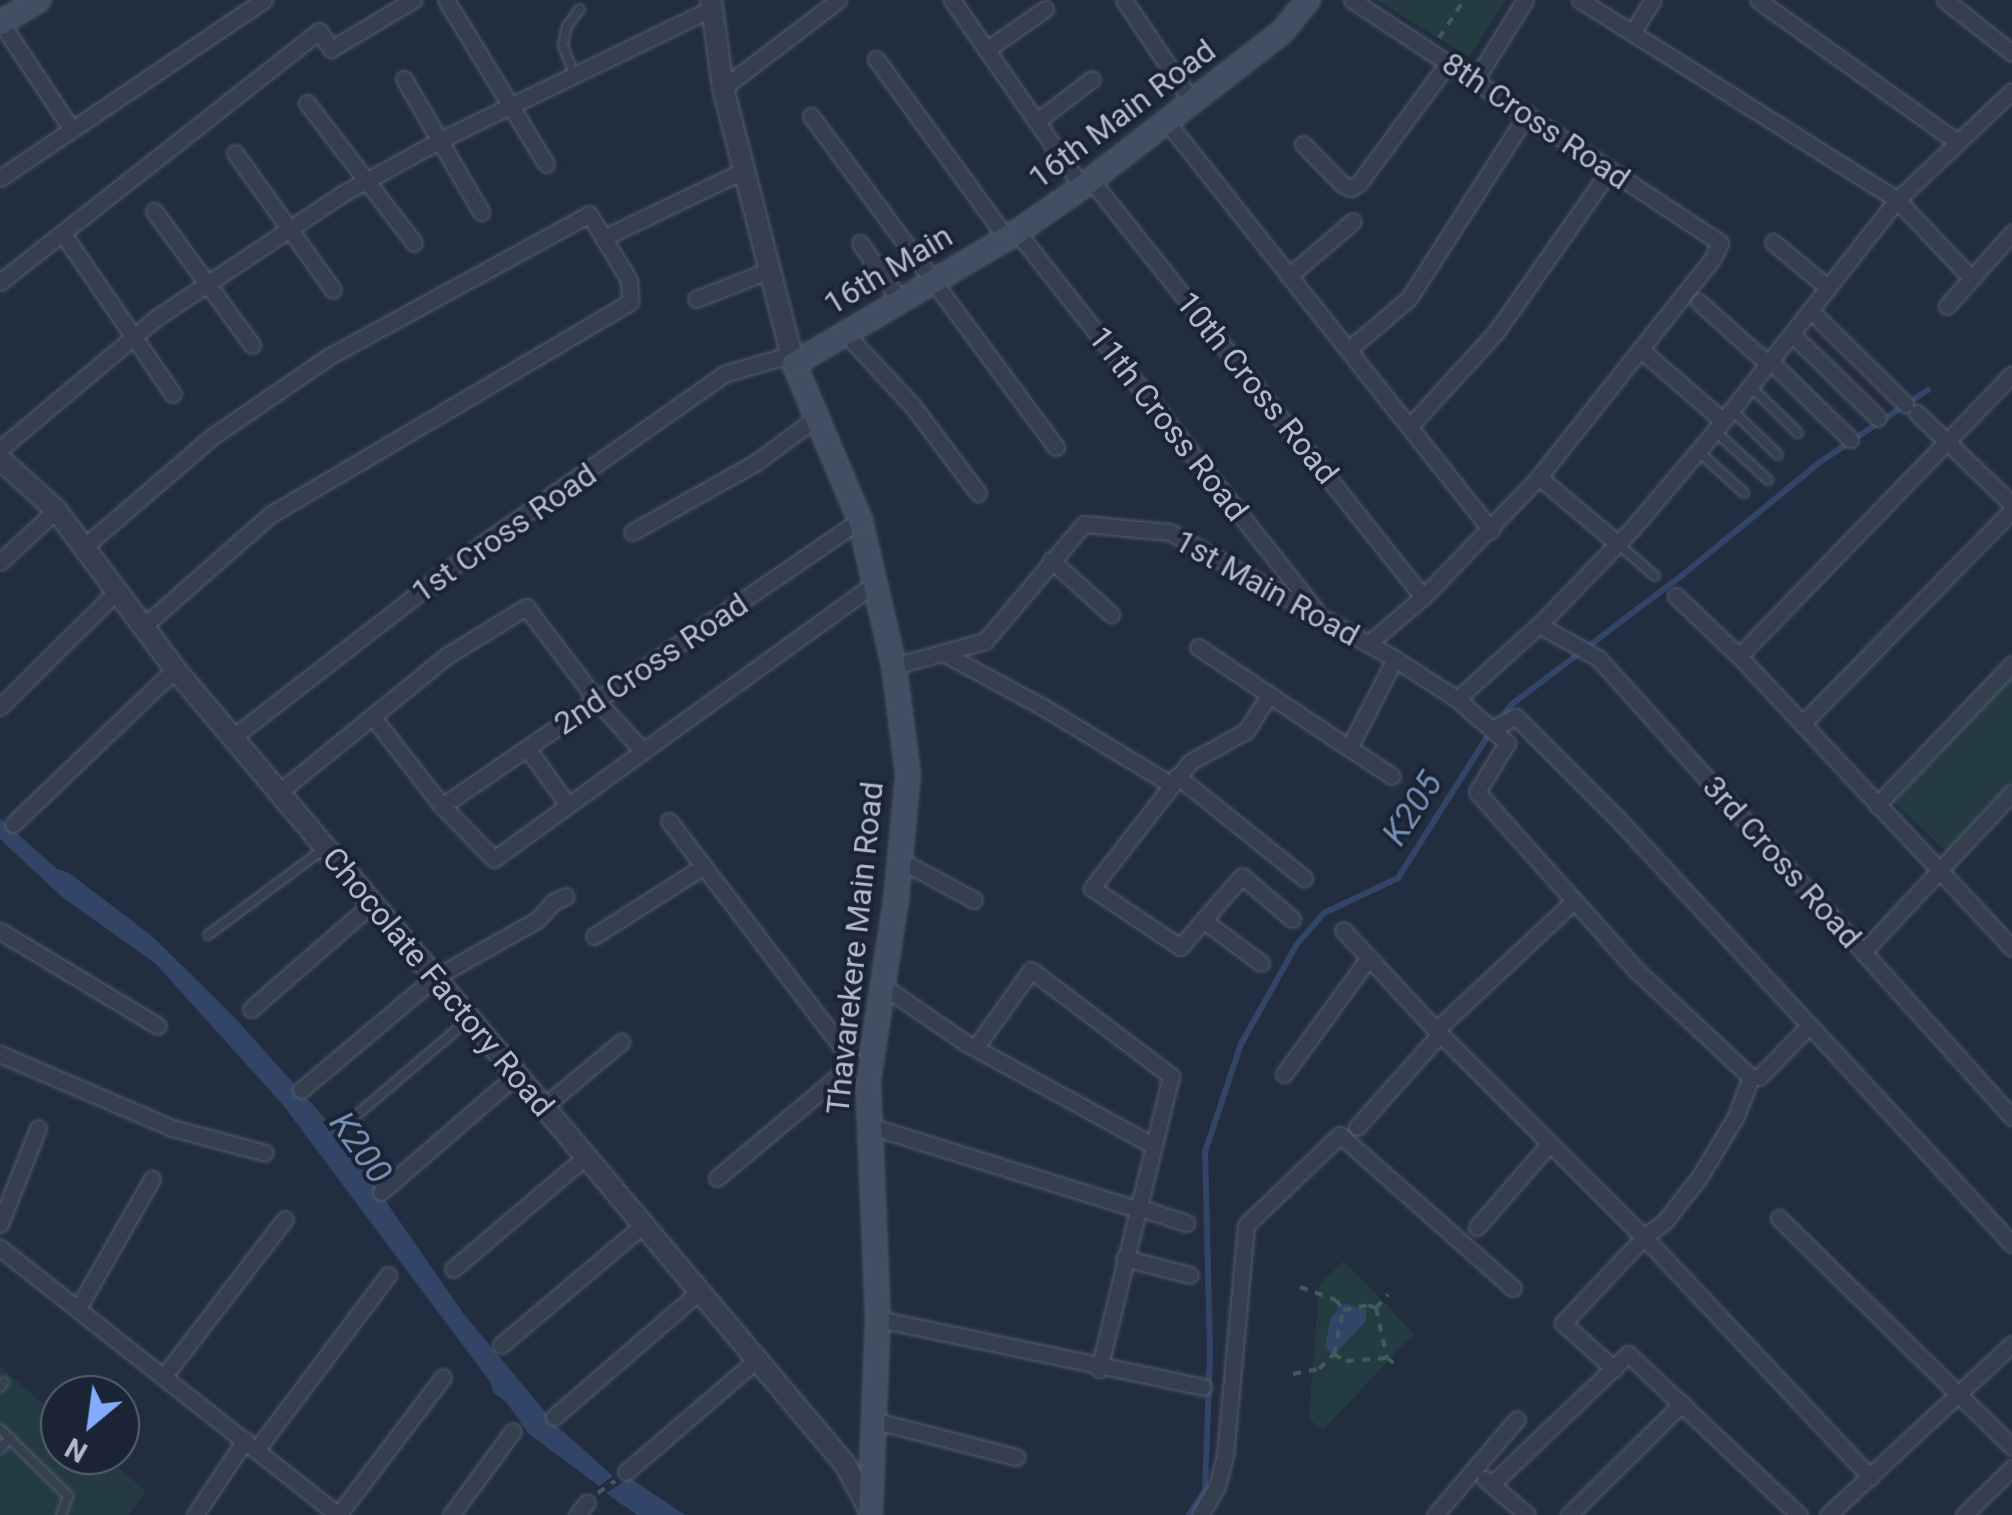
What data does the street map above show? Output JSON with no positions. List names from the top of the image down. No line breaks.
{"streets":{"main road":["16th Main Road","16th Main","Thavarekere Main Road"],"street":["8th Cross Road","10th Cross Road","11th Cross Road","1st Cross Road","1st Main Road","2nd Cross Road","3rd Cross Road","Chocolate Factory Road"]},"crossings":[["16th Main Road","16th Main"],["16th Main Road","10th Cross Road"],["16th Main Road","11th Cross Road"],["16th Main","11th Cross Road"],["16th Main","1st Cross Road"],["16th Main","Thavarekere Main Road"],["11th Cross Road","1st Main Road"],["1st Cross Road","Thavarekere Main Road"],["1st Cross Road","Chocolate Factory Road"],["1st Main Road","Thavarekere Main Road"],["2nd Cross Road","Thavarekere Main Road"],["Thavarekere Main Road","Chocolate Factory Road"]],"water":["K205","K200"],"north":"bottom left"}
